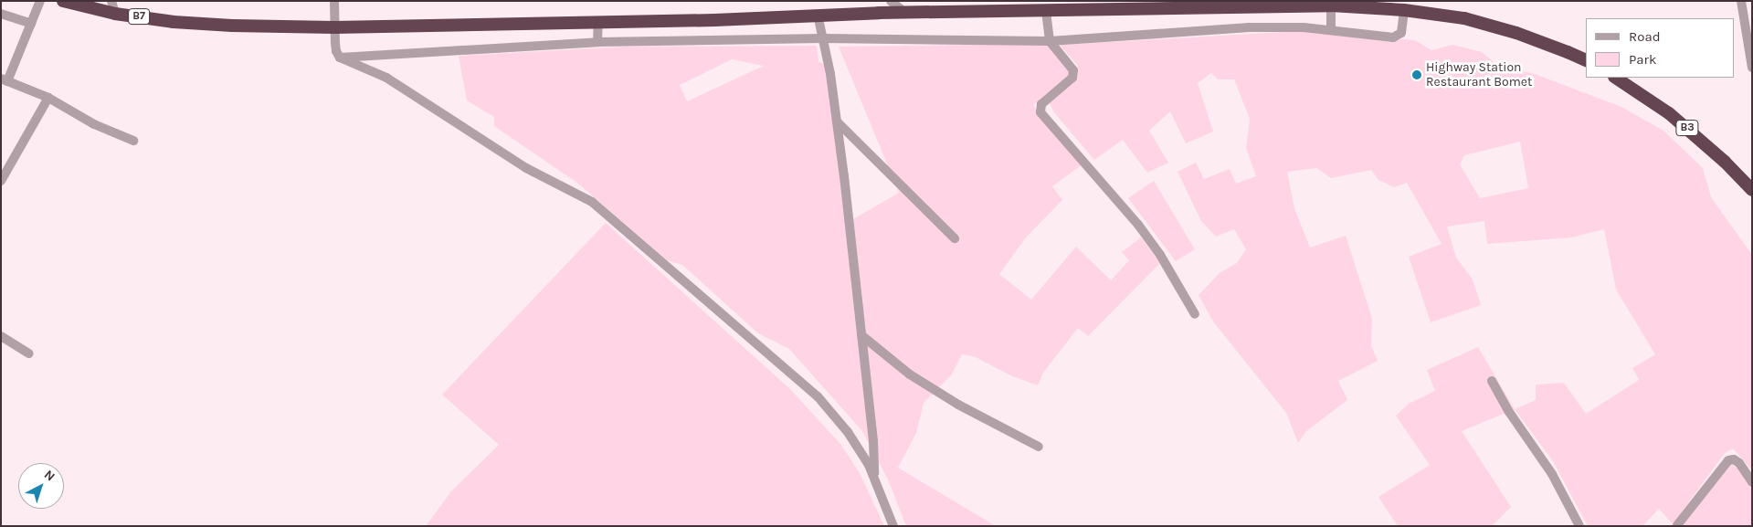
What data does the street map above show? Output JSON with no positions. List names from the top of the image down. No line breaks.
{"streets":{"highway":["B7","B3"]},"places":["Highway Station Restaurant Bomet"],"legend":["Road","Park"],"north":"top right"}
